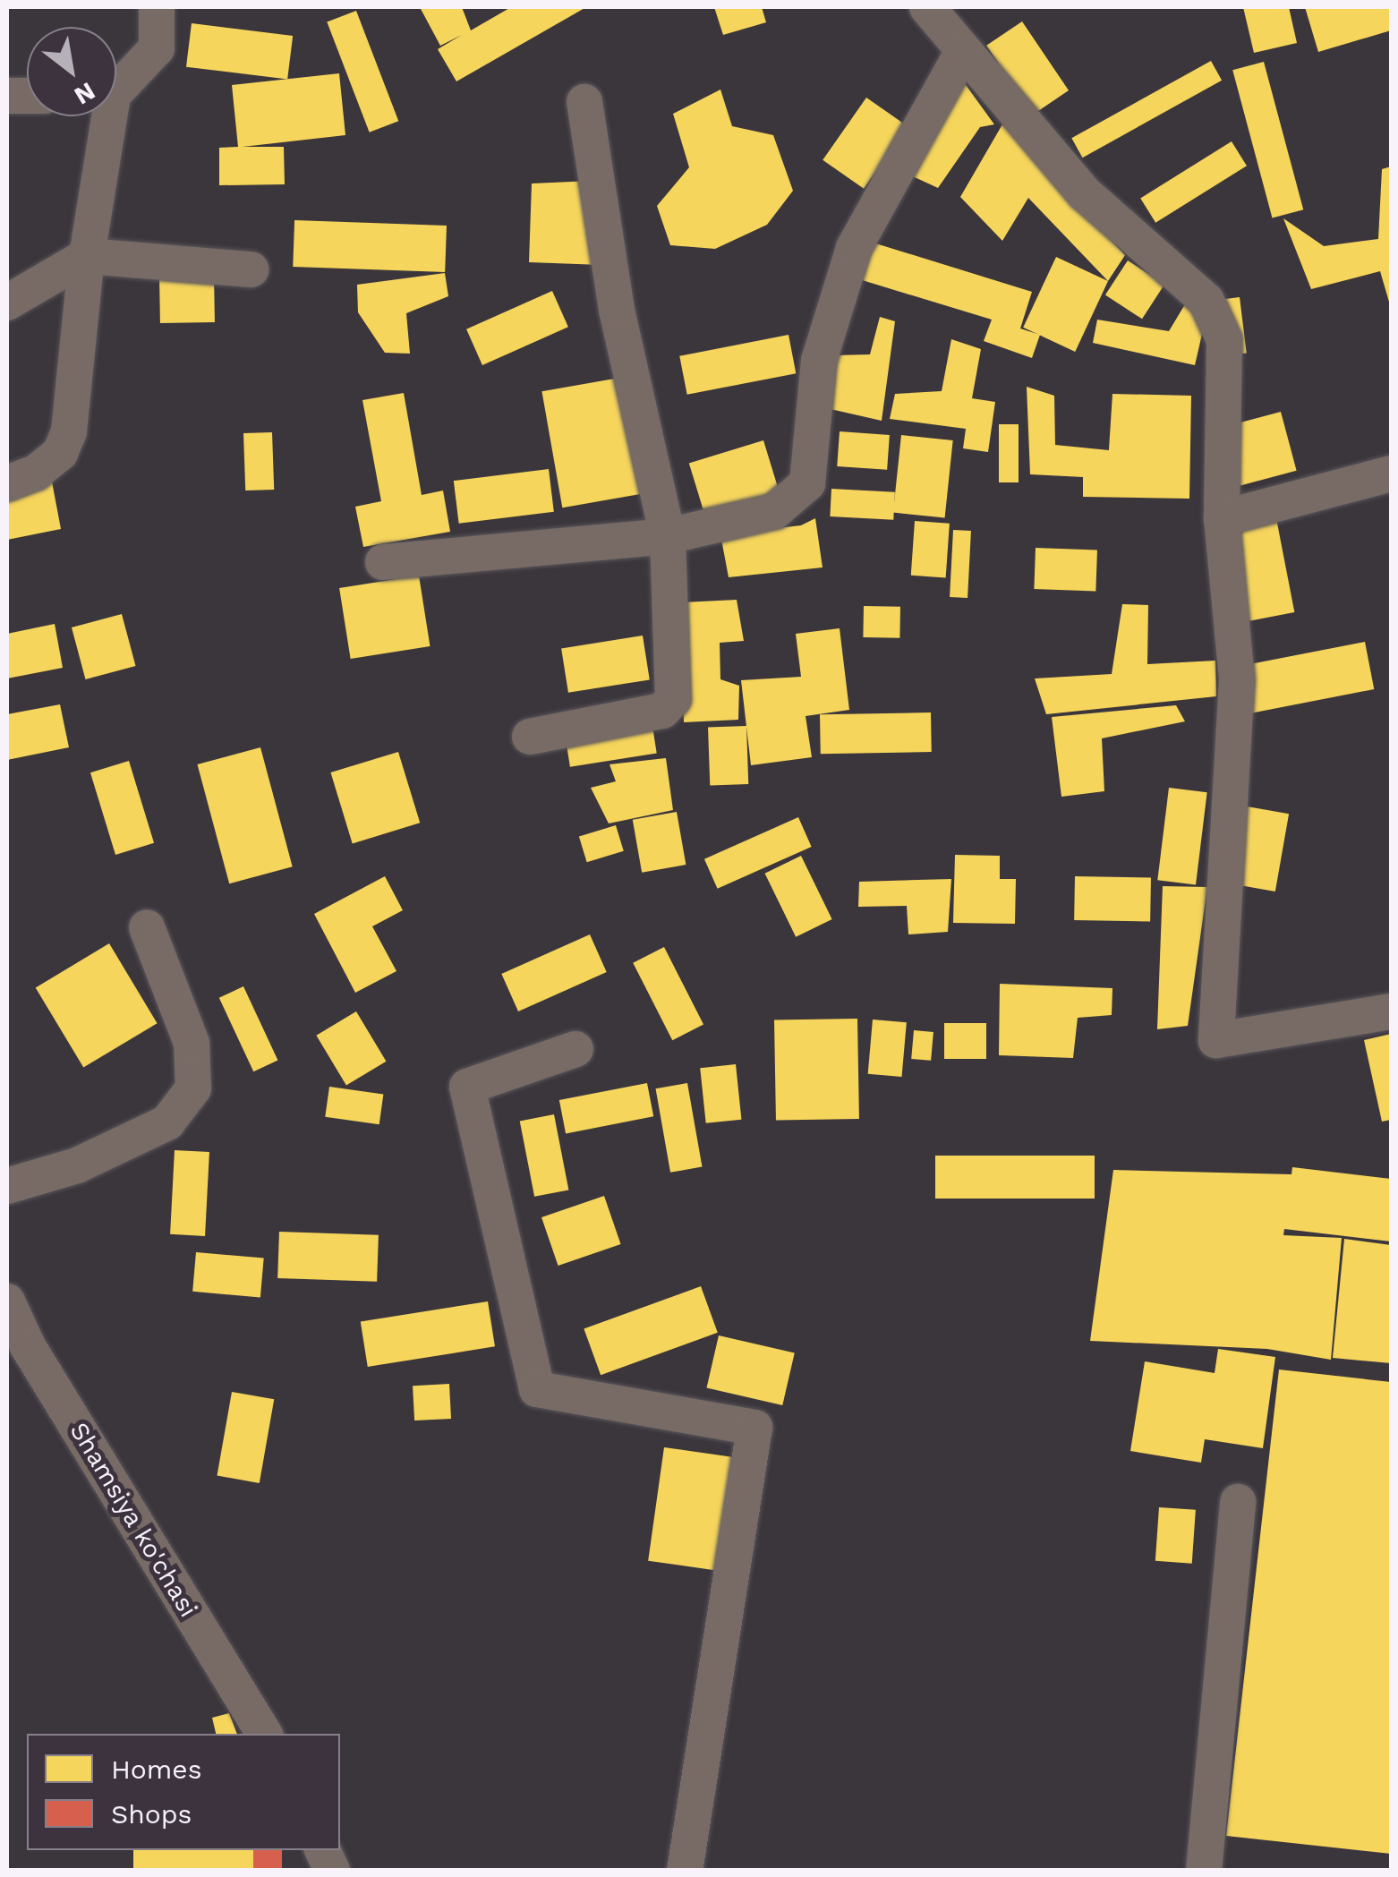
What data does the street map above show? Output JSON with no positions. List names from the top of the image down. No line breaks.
{"streets":{"street":["Shamsiya ko'chasi"]},"legend":["Homes","Shops"],"north":"bottom right"}
